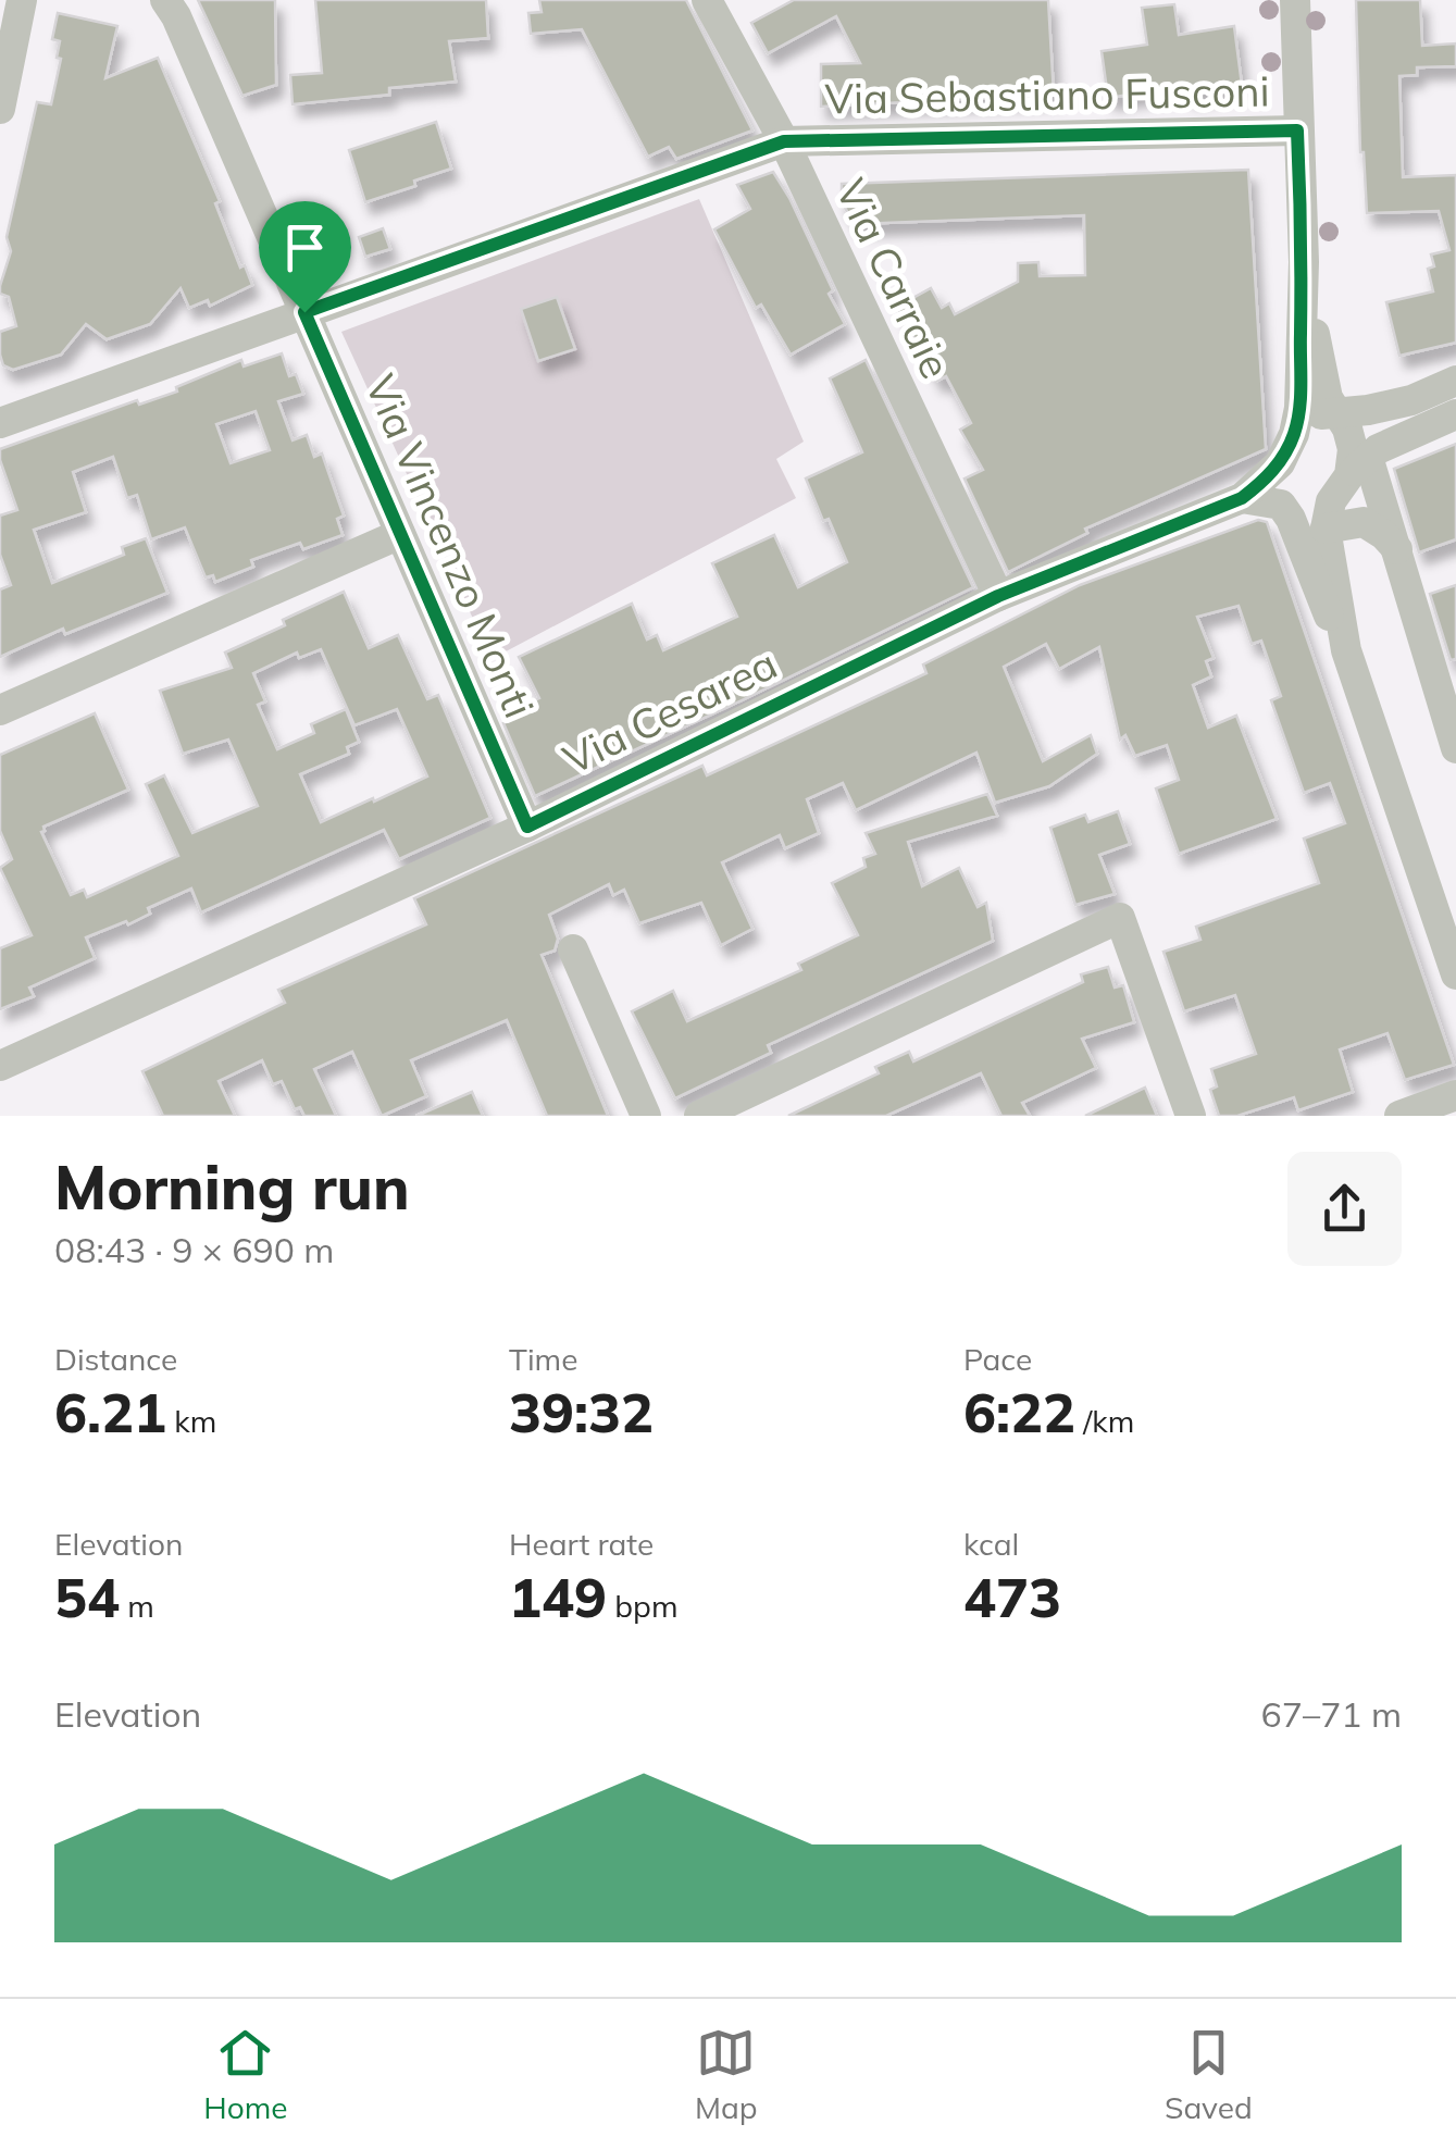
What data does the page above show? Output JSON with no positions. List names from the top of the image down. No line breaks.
{"streets":{"street":["Via Sebastiano Fusconi","Via Carraie","Via Vincenzo Monti","Via Cesarea"]},"crossings":[["Via Sebastiano Fusconi","Via Carraie"],["Via Sebastiano Fusconi","Via Vincenzo Monti"],["Via Carraie","Via Cesarea"],["Via Vincenzo Monti","Via Cesarea"]],"page":{"heading":["Morning run","08:43 · 9 × 690 m"],"stats":[["Distance","6.21 km"],["Time","39:32"],["Pace","6:22 /km"],["Elevation","54 m"],["Heart rate","149 bpm"],["kcal","473"]],"chart":["Elevation","67–71 m"],"tabs":["Home","Map","Saved"]}}
